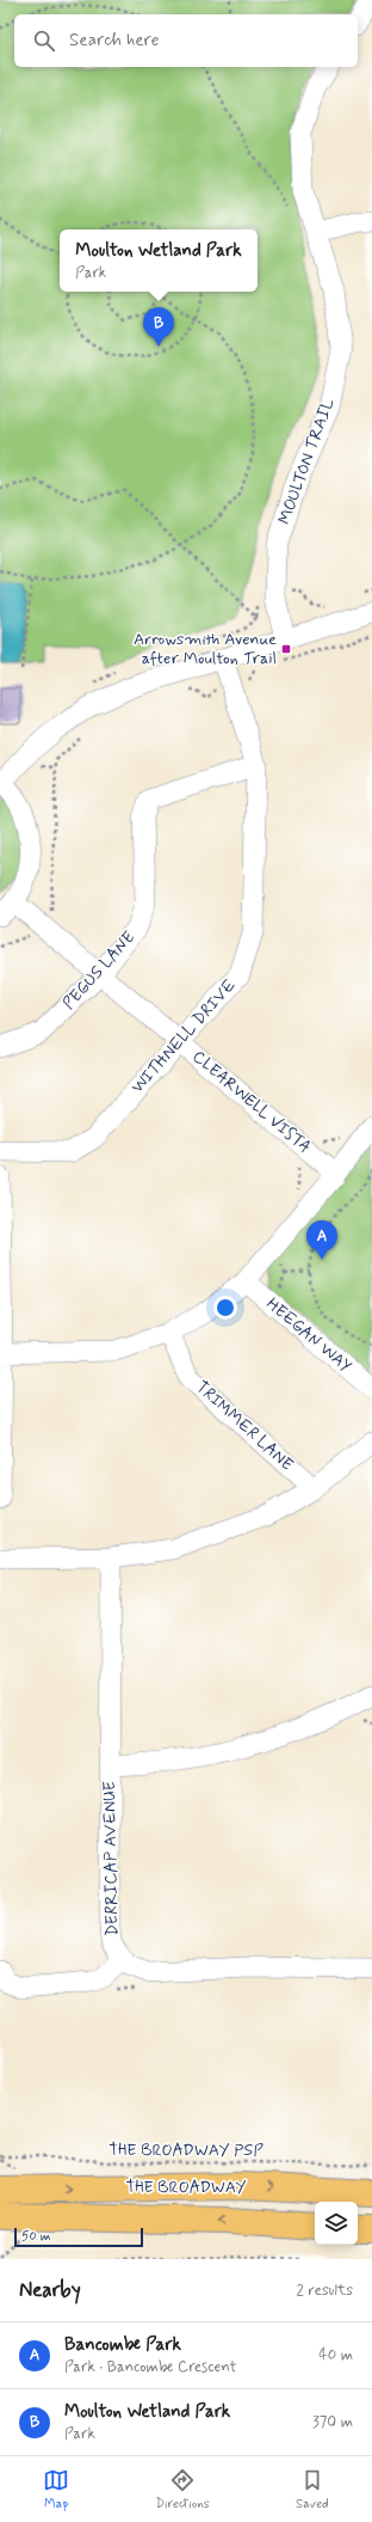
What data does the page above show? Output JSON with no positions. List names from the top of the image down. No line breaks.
{"streets":{"main road":["THE BROADWAY"],"street":["MOULTON TRAIL","PEGUS LANE","WITHNELL DRIVE","CLEARWELL VISTA","HEEGAN WAY","TRIMMER LANE","DERRICAP AVENUE"],"path":["THE BROADWAY PSP"]},"crossings":[["PEGUS LANE","WITHNELL DRIVE"],["PEGUS LANE","CLEARWELL VISTA"],["WITHNELL DRIVE","CLEARWELL VISTA"]],"places":{"transit":["Arrowsmith Avenue after Moulton Trail"]},"scale_bar":"50 m","page":{"search":"Search here","popup":["Moulton Wetland Park","Park"],"pins":["B","A"],"scale":"50 m","heading":["Nearby","2 results"],"list":[{"mark":"A","name":"Bancombe Park","note":"Park · Bancombe Crescent","value":"40 m"},{"mark":"B","name":"Moulton Wetland Park","note":"Park","value":"370 m"}],"nav":["Map","Directions","Saved"]}}
